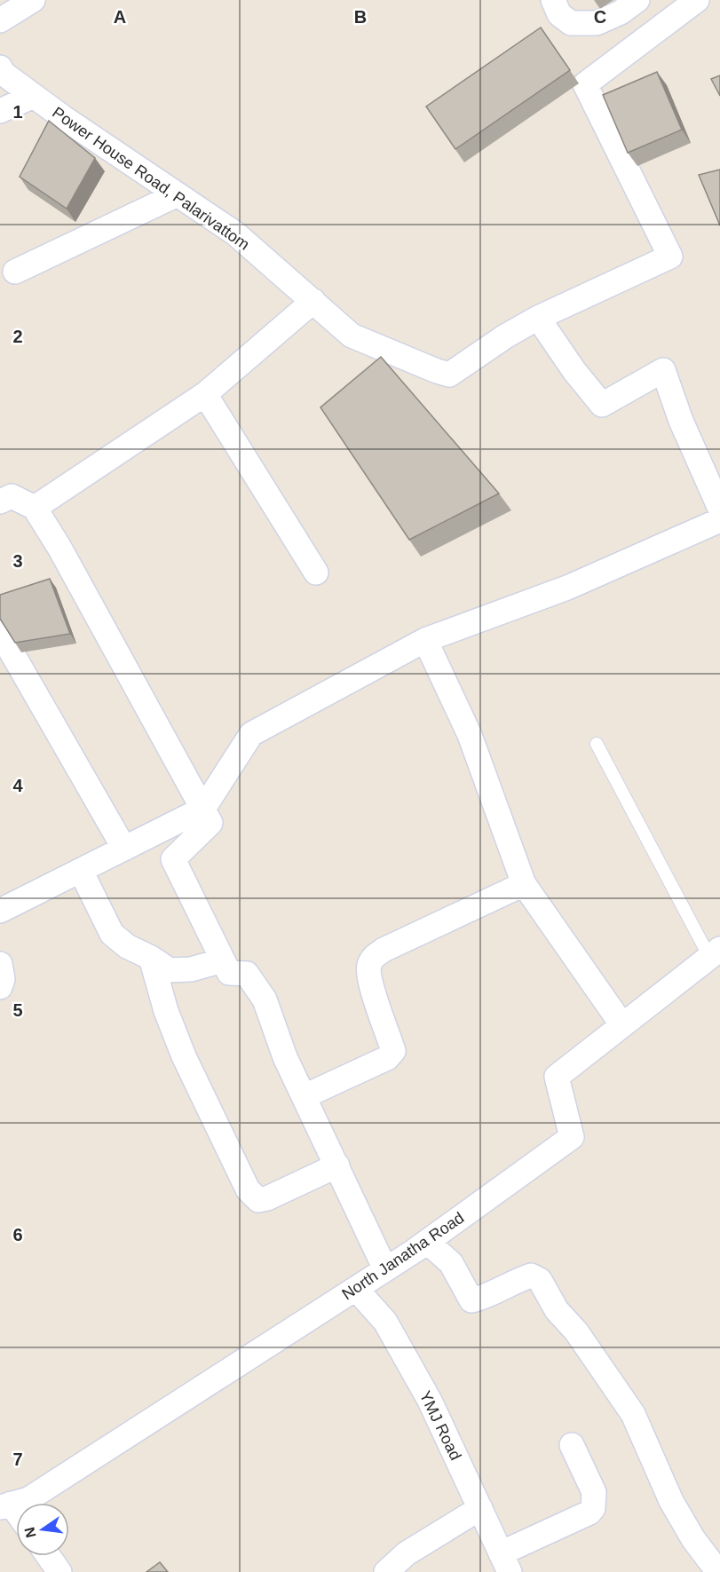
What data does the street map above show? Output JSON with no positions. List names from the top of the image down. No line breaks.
{"streets":{"street":["Power House Road, Palarivattom","North Janatha Road","YMJ Road"]},"crossings":[["North Janatha Road","YMJ Road"]],"north":"left","grid":{"columns":["A","B","C"],"rows":["1","2","3","4","5","6","7"]}}
